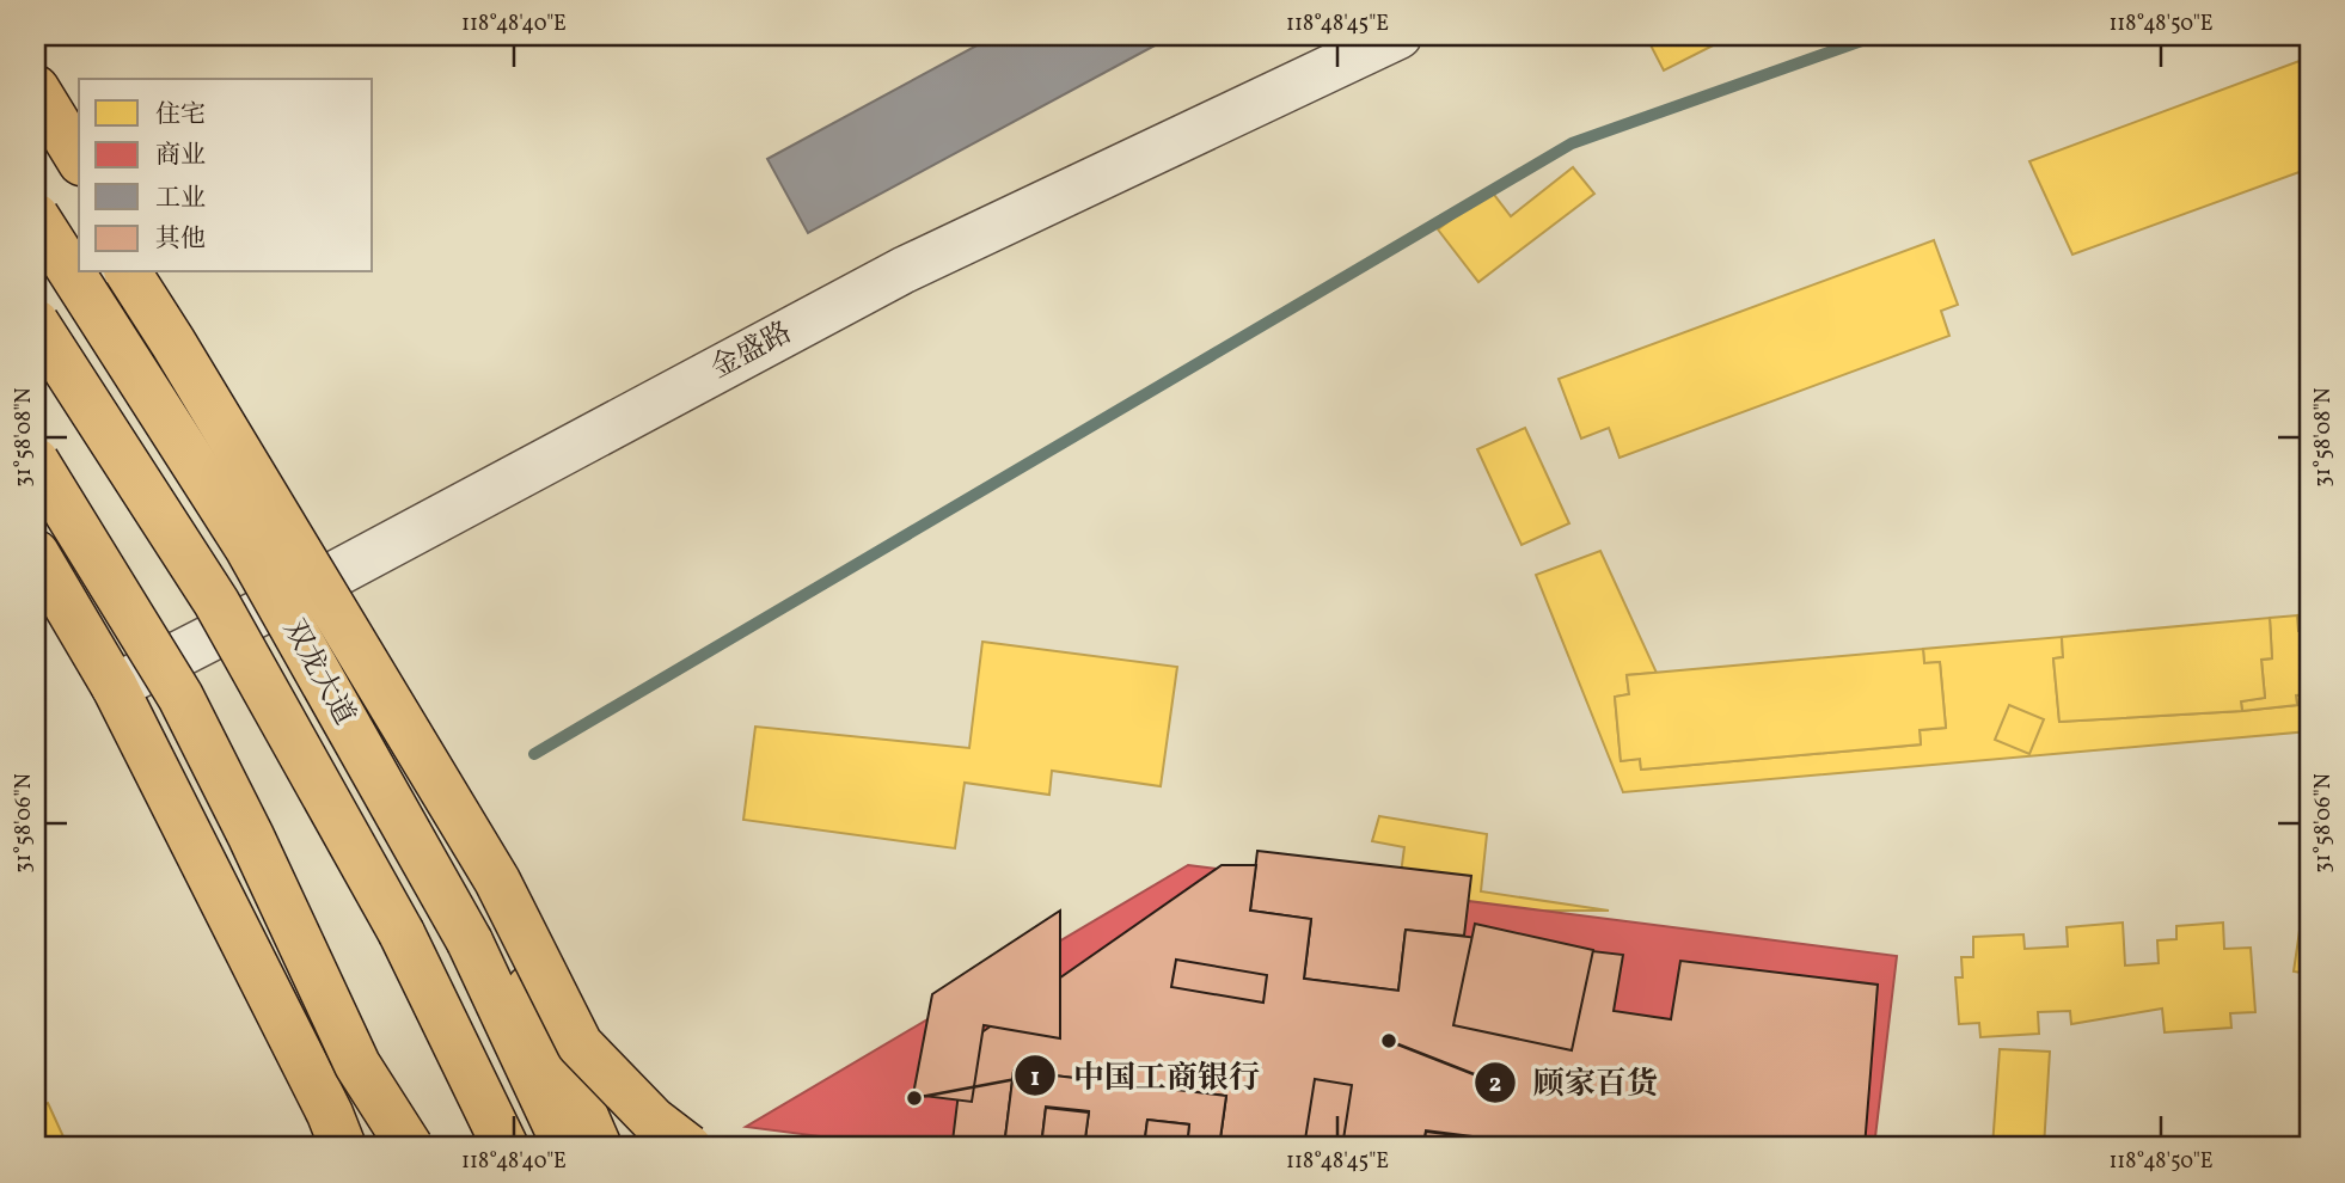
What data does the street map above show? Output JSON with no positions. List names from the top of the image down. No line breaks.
{"streets":{"highway":["双龙大道"],"street":["金盛路"]},"crossings":[["金盛路","双龙大道"]],"places":["顾家百货","中国工商银行"],"legend":["住宅","商业","工业","其他"],"coordinates":["118°48'40\"E","118°48'45\"E","118°48'50\"E","31°58'08\"N","31°58'06\"N"]}
